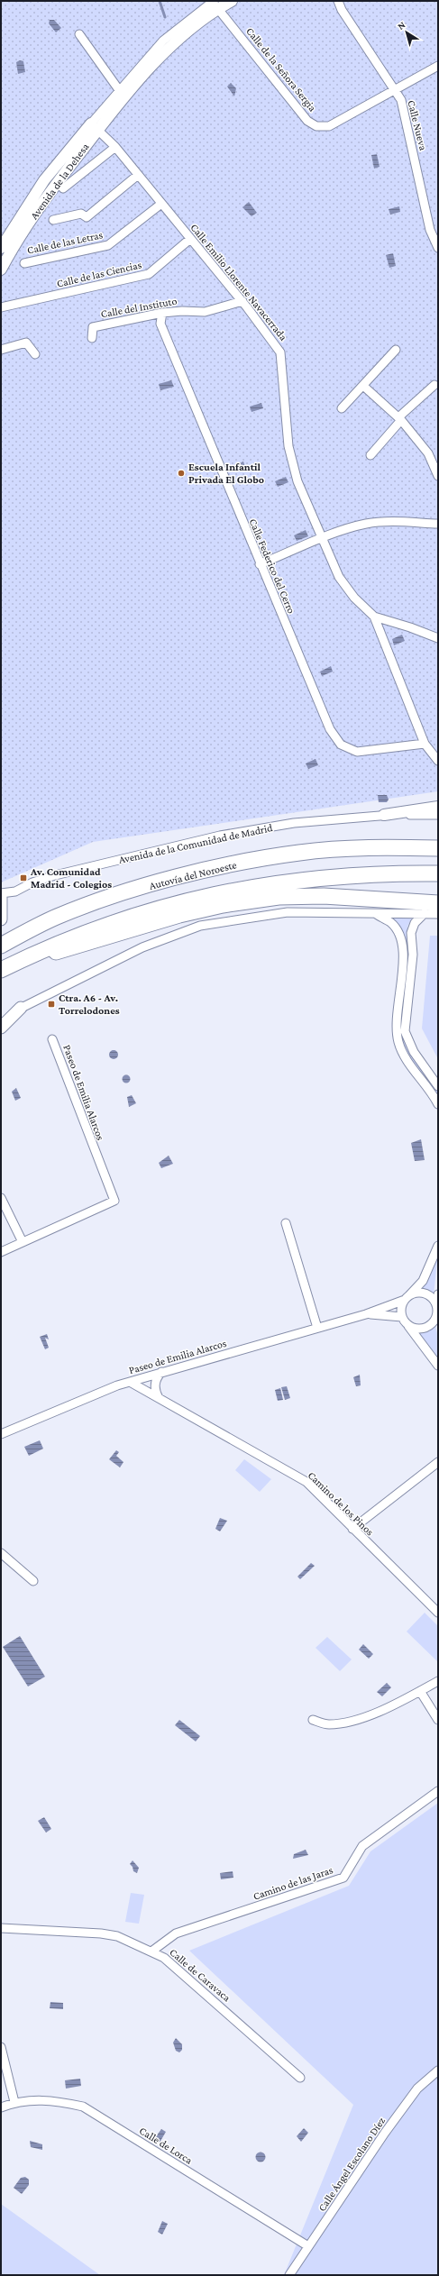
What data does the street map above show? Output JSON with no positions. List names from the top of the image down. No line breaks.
{"streets":{"highway":["Autovía del Noroeste"],"street":["Calle de la Señora Sergia","Calle Nueva","Avenida de la Dehesa","Calle de las Letras","Calle de las Ciencias","Calle Emilio Llorente Navacerrada","Calle del Instituto","Calle Federico del Cerro","Avenida de la Comunidad de Madrid","Paseo de Emilia Alarcos","Camino de los Pinos","Camino de las Jaras","Calle de Caravaca","Calle de Lorca","Calle Ángel Escolano Díez"]},"crossings":[["Calle de la Señora Sergia","Calle Nueva"],["Calle de la Señora Sergia","Avenida de la Dehesa"],["Avenida de la Dehesa","Calle Emilio Llorente Navacerrada"],["Calle de las Letras","Calle Emilio Llorente Navacerrada"],["Calle de las Ciencias","Calle Emilio Llorente Navacerrada"],["Calle Emilio Llorente Navacerrada","Calle del Instituto"],["Calle del Instituto","Calle Federico del Cerro"],["Paseo de Emilia Alarcos","Camino de los Pinos"],["Camino de las Jaras","Calle de Caravaca"],["Calle de Lorca","Calle Ángel Escolano Díez"]],"places":{"other":["Escuela Infantil Privada El Globo"],"transit":["Av. Comunidad Madrid - Colegios","Ctra. A6 - Av. Torrelodones"]},"north":"top left"}
